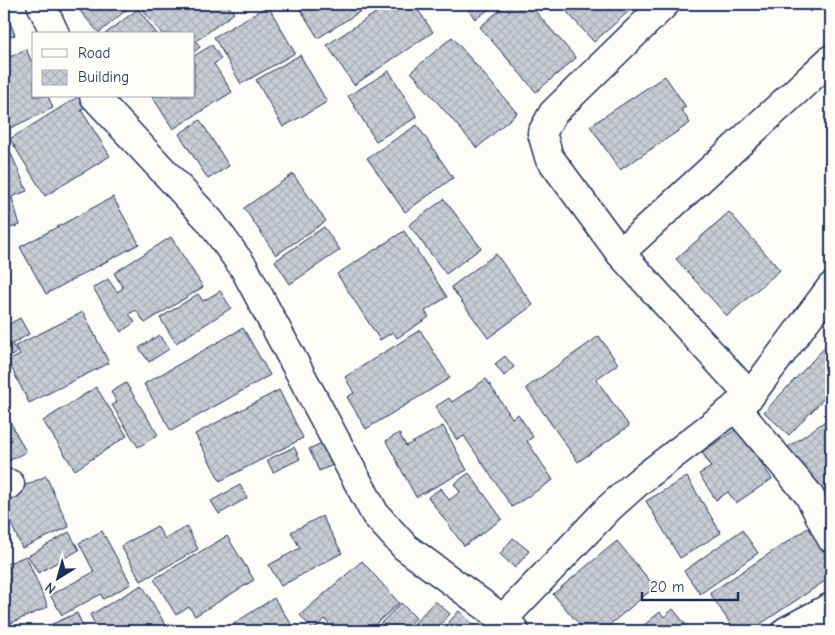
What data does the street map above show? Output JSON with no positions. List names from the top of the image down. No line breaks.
{"legend":["Road","Building"],"scale_bar":"20 m","north":"bottom left"}
